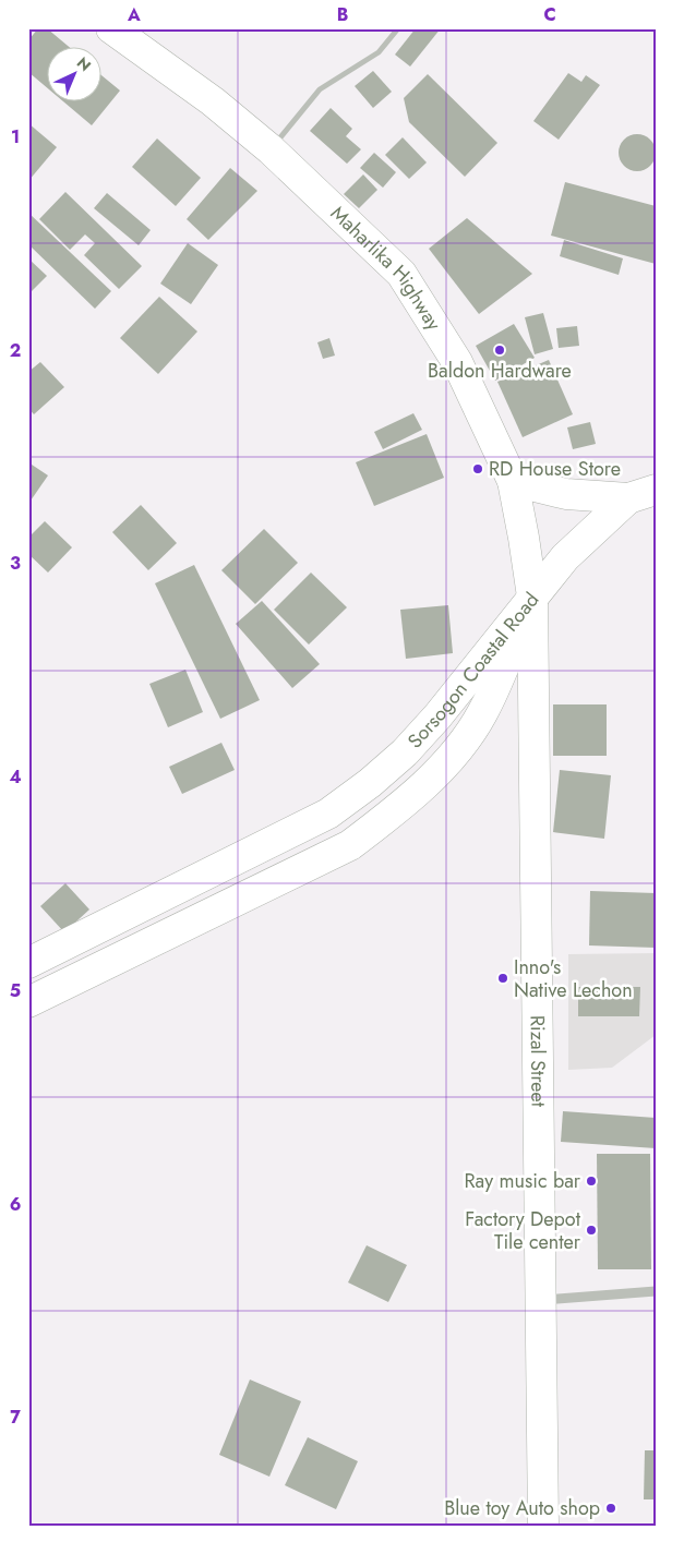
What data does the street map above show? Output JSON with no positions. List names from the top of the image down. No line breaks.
{"streets":{"main road":["Maharlika Highway","Sorsogon Coastal Road","Rizal Street"]},"crossings":[["Maharlika Highway","Sorsogon Coastal Road"],["Maharlika Highway","Rizal Street"],["Sorsogon Coastal Road","Rizal Street"]],"places":["Baldon Hardware","RD House Store","Inno's Native Lechon","Ray music bar","Factory Depot Tile center","Blue toy Auto shop"],"north":"top right","grid":{"columns":["A","B","C"],"rows":["1","2","3","4","5","6","7"]}}
